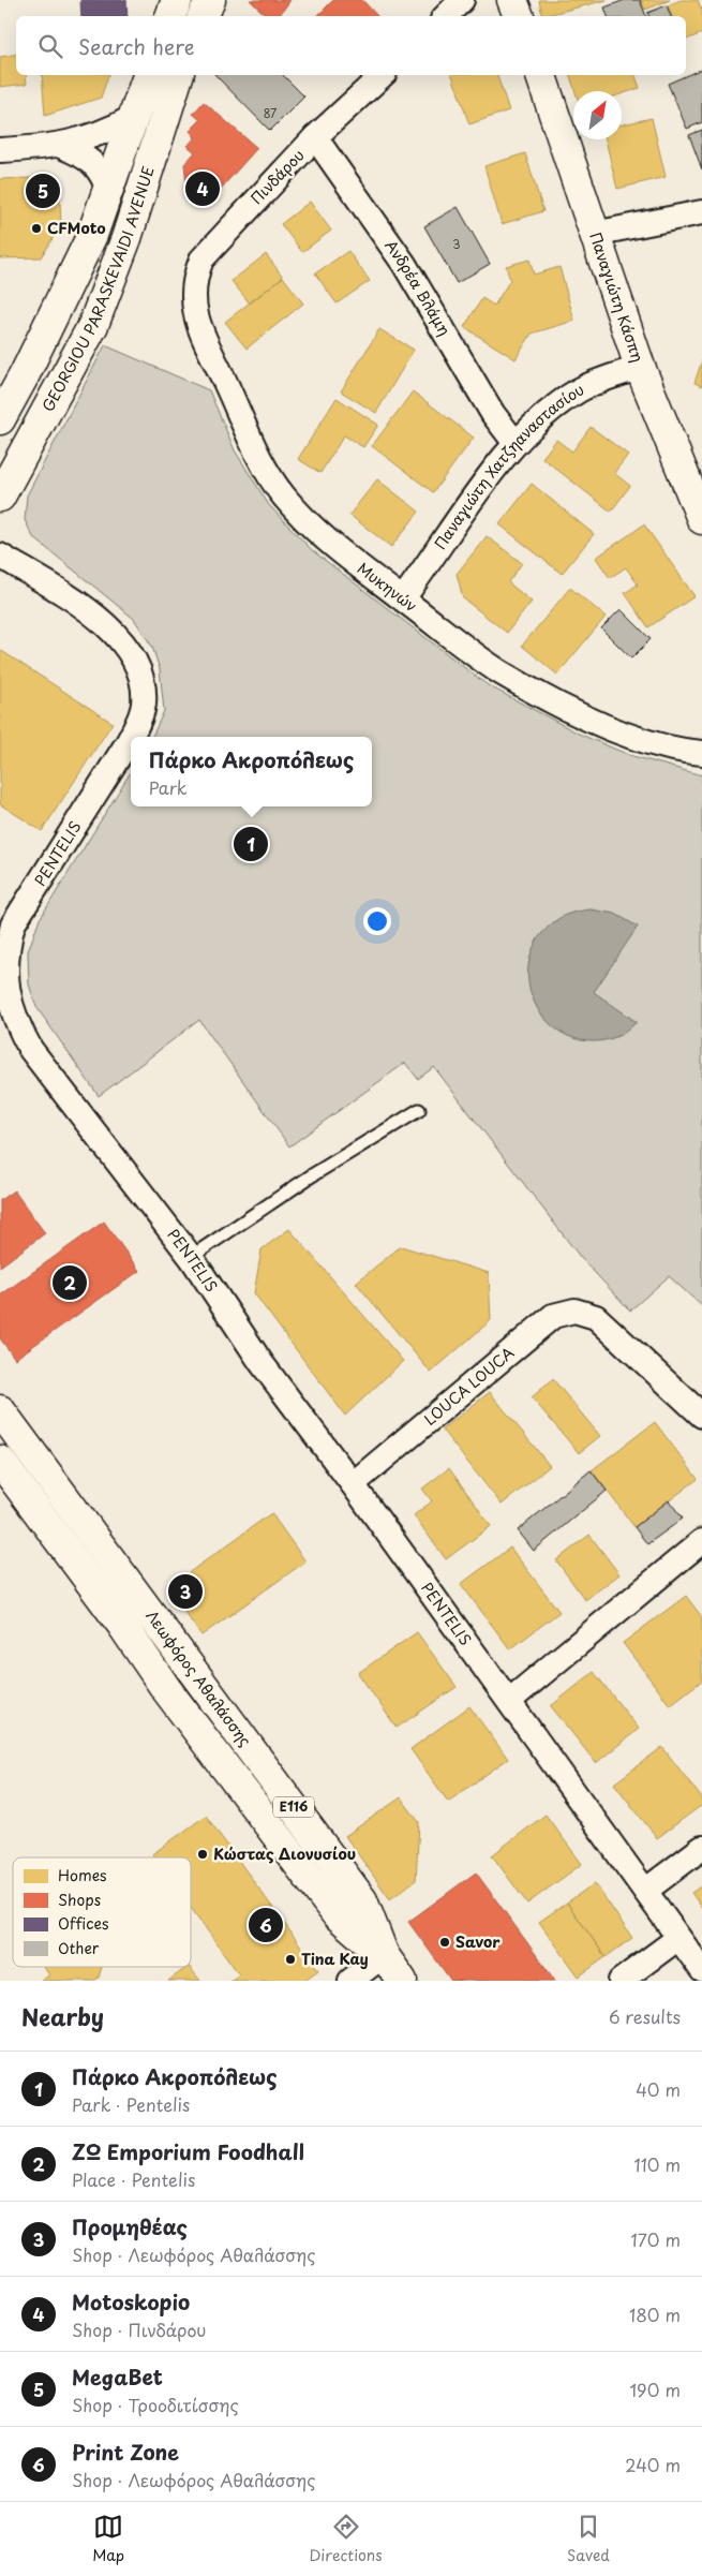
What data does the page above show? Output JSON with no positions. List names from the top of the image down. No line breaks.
{"streets":{"main road":["GEORGIOU PARASKEVAIDI AVENUE","Παναγιώτη Κάσπη","Λεωφόρος Αθαλάσσης","E116"],"street":["Πινδάρου","Ανδρέα Βλάμη","Παναγιώτη Χατζηαναστασίου","Μυκηνών","PENTELIS","LOUCA LOUCA"]},"crossings":[["Πινδάρου","Ανδρέα Βλάμη"],["Πινδάρου","Μυκηνών"],["Ανδρέα Βλάμη","Παναγιώτη Χατζηαναστασίου"],["Παναγιώτη Κάσπη","Παναγιώτη Χατζηαναστασίου"],["Παναγιώτη Χατζηαναστασίου","Μυκηνών"],["PENTELIS","LOUCA LOUCA"]],"places":["CFMoto","Κώστας Διονυσίου","Savor","Tina Kay"],"house_numbers":["87","3"],"legend":["Homes","Shops","Offices","Other"],"north":"top right","page":{"search":"Search here","pins":["4","5","1","2","3","6"],"popup":["Πάρκο Ακροπόλεως","Park"],"heading":["Nearby","6 results"],"list":[{"mark":"1","name":"Πάρκο Ακροπόλεως","note":"Park · Pentelis","value":"40 m"},{"mark":"2","name":"ΖΩ Emporium Foodhall","note":"Place · Pentelis","value":"110 m"},{"mark":"3","name":"Προμηθέας","note":"Shop · Λεωφόρος Αθαλάσσης","value":"170 m"},{"mark":"4","name":"Motoskopio","note":"Shop · Πινδάρου","value":"180 m"},{"mark":"5","name":"MegaBet","note":"Shop · Τροοδιτίσσης","value":"190 m"},{"mark":"6","name":"Print Zone","note":"Shop · Λεωφόρος Αθαλάσσης","value":"240 m"}],"nav":["Map","Directions","Saved"]}}
